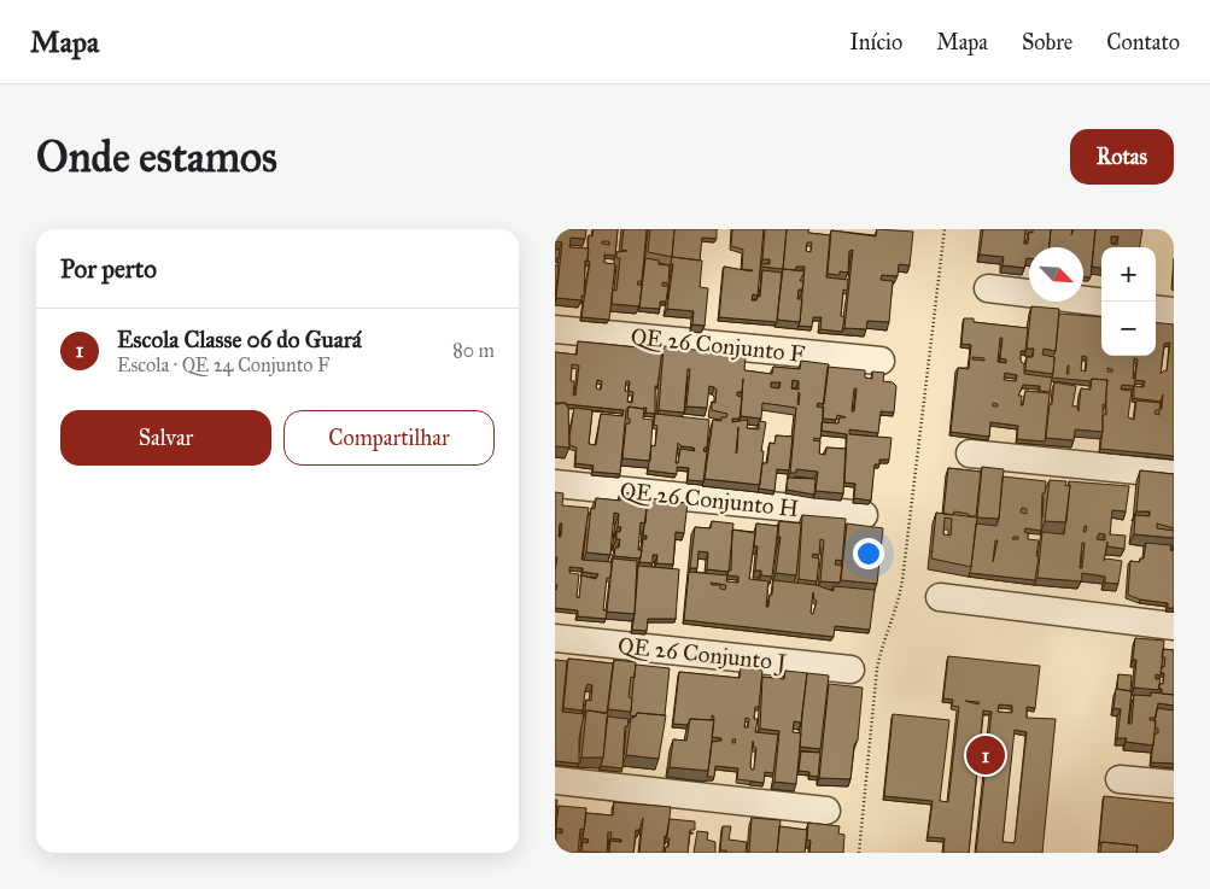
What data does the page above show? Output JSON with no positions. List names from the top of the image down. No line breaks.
{"streets":{"street":["QE 26 Conjunto F","QE 26 Conjunto H","QE 26 Conjunto J"]},"north":"bottom right","page":{"header":"Mapa","nav":["Início","Mapa","Sobre","Contato"],"buttons":["Rotas",["Salvar","Compartilhar"]],"title":"Onde estamos","heading":"Por perto","map_buttons":["+","−"],"list":[{"mark":"1","name":"Escola Classe 06 do Guará","note":"Escola · QE 24 Conjunto F","value":"80 m"}],"pins":"1"}}
